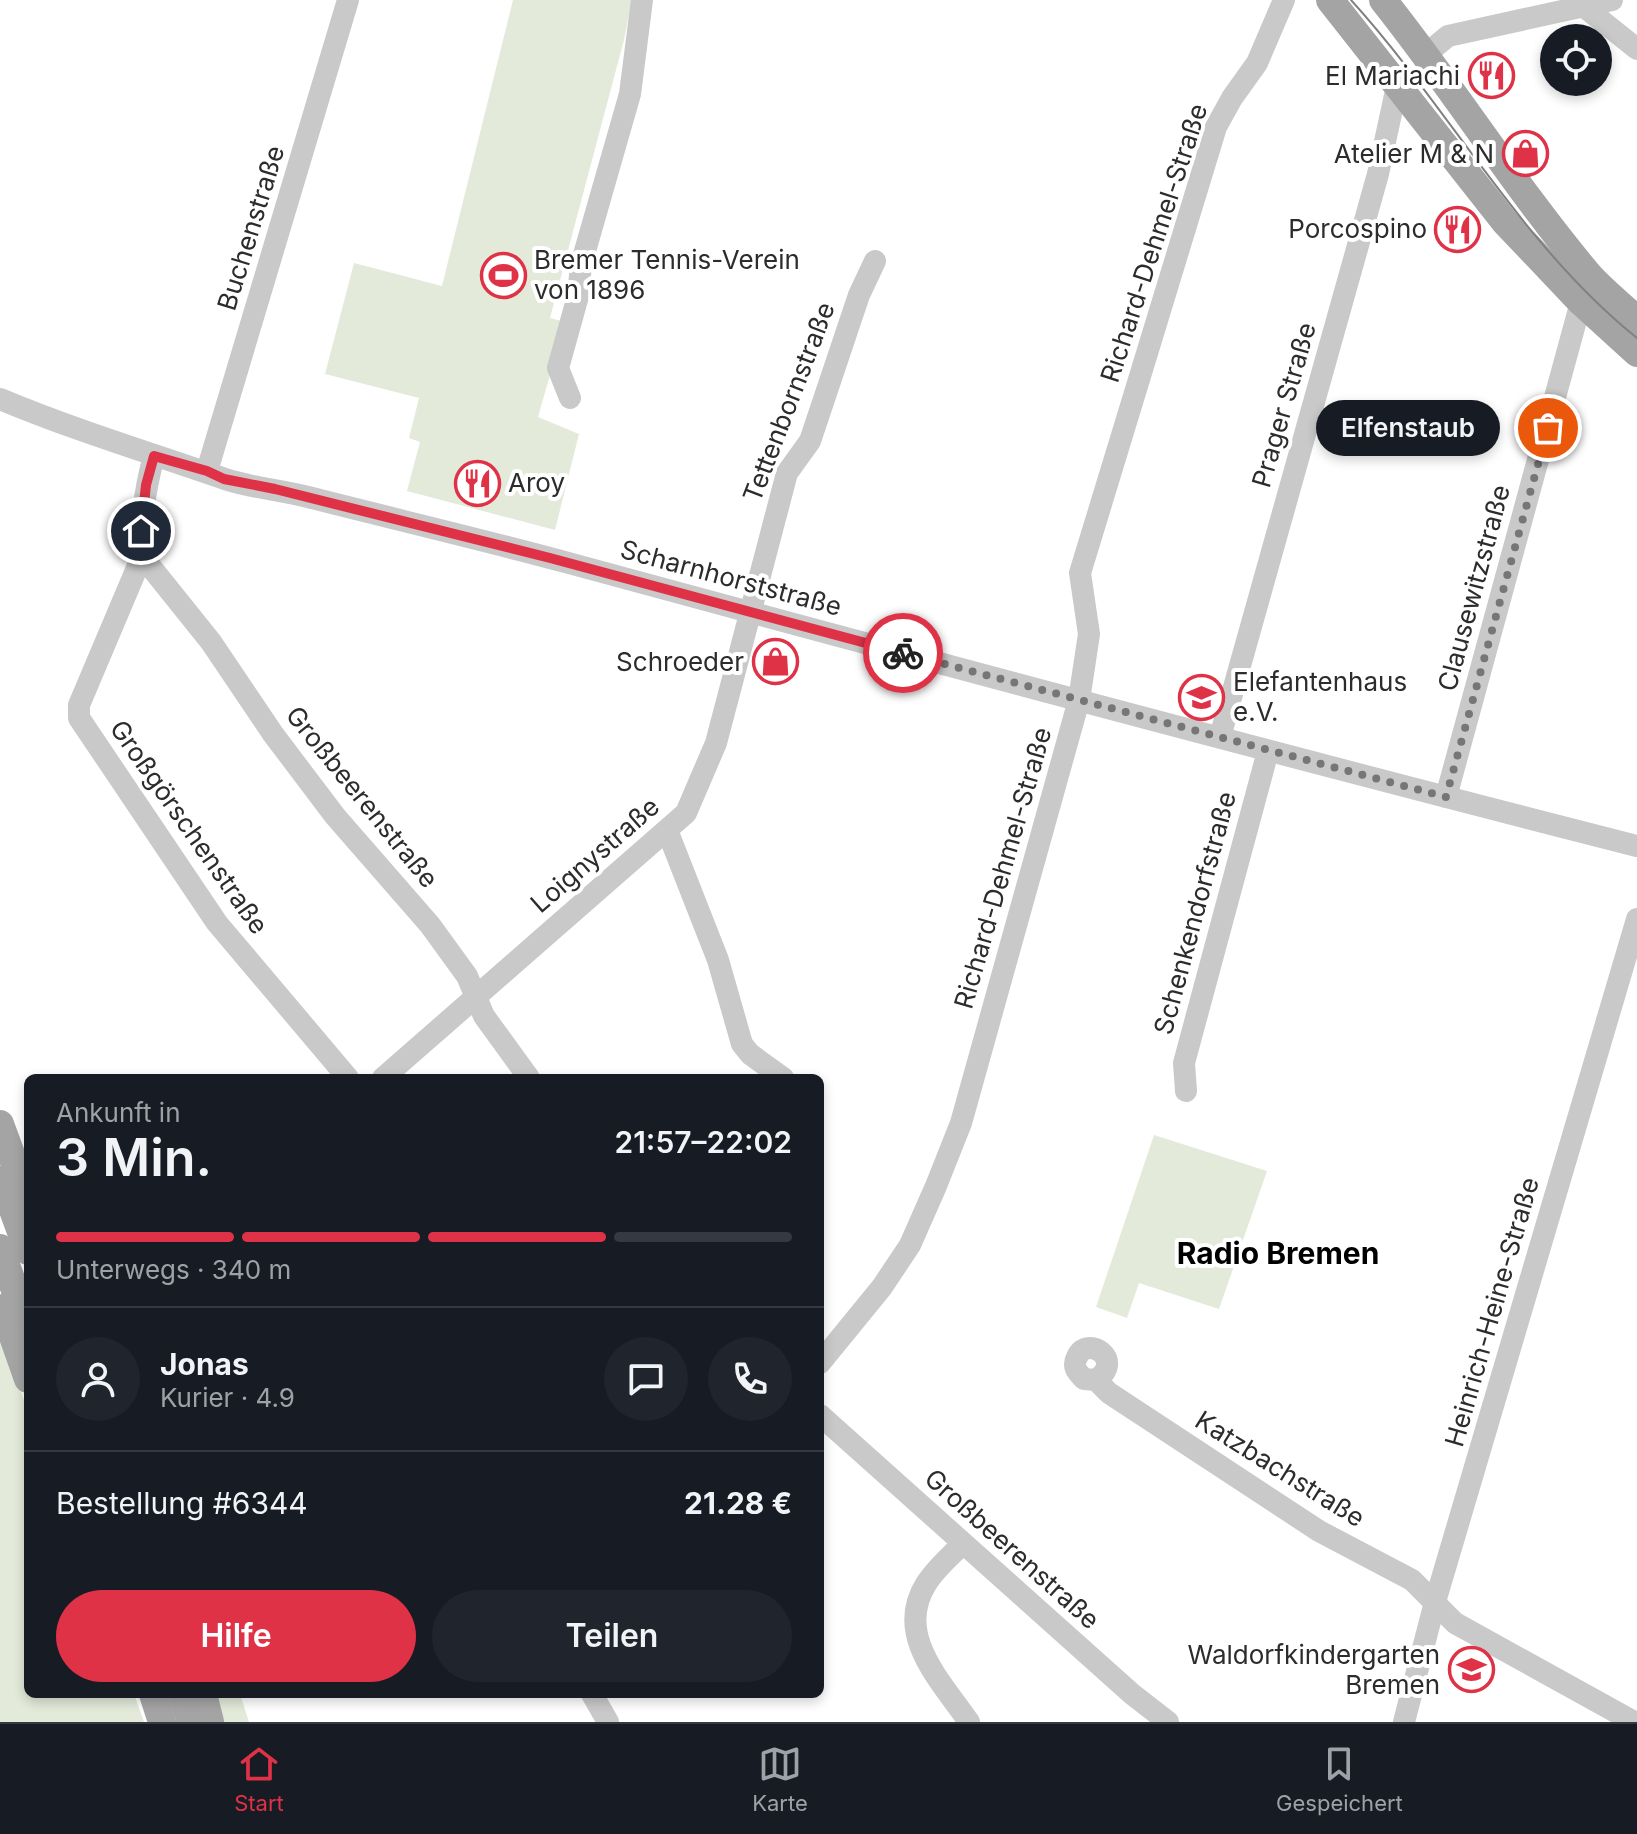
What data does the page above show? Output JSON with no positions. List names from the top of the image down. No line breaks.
{"streets":{"street":["Buchenstraße","Richard-Dehmel-Straße","Tettenbornstraße","Prager Straße","Scharnhorststraße","Clausewitzstraße","Großbeerenstraße","Großgörschenstraße","Loignystraße","Schenkendorfstraße","Heinrich-Heine-Straße","Katzbachstraße"]},"crossings":[["Buchenstraße","Scharnhorststraße"],["Richard-Dehmel-Straße","Scharnhorststraße"],["Tettenbornstraße","Scharnhorststraße"],["Tettenbornstraße","Loignystraße"],["Prager Straße","Scharnhorststraße"],["Scharnhorststraße","Clausewitzstraße"],["Scharnhorststraße","Loignystraße"],["Scharnhorststraße","Schenkendorfstraße"],["Großbeerenstraße","Großgörschenstraße"],["Großbeerenstraße","Loignystraße"],["Heinrich-Heine-Straße","Katzbachstraße"]],"districts":["Radio Bremen"],"places":{"restaurant":["El Mariachi","Porcospino","Aroy"],"shop":["Atelier M & N","Schroeder"],"sports":["Bremer Tennis-Verein von 1896"],"other":["Elfenstaub"],"school or university":["Elefantenhaus e.V.","Waldorfkindergarten Bremen"]},"page":{"bubble":"Elfenstaub","heading":["3 Min.","Ankunft in","21:57–22:02"],"panel":["Jonas","Kurier · 4.9","Bestellung #6344","21.28 €"],"bar":"Unterwegs · 340 m","buttons":["Hilfe","Teilen"],"tabs":["Start","Karte","Gespeichert"]}}
